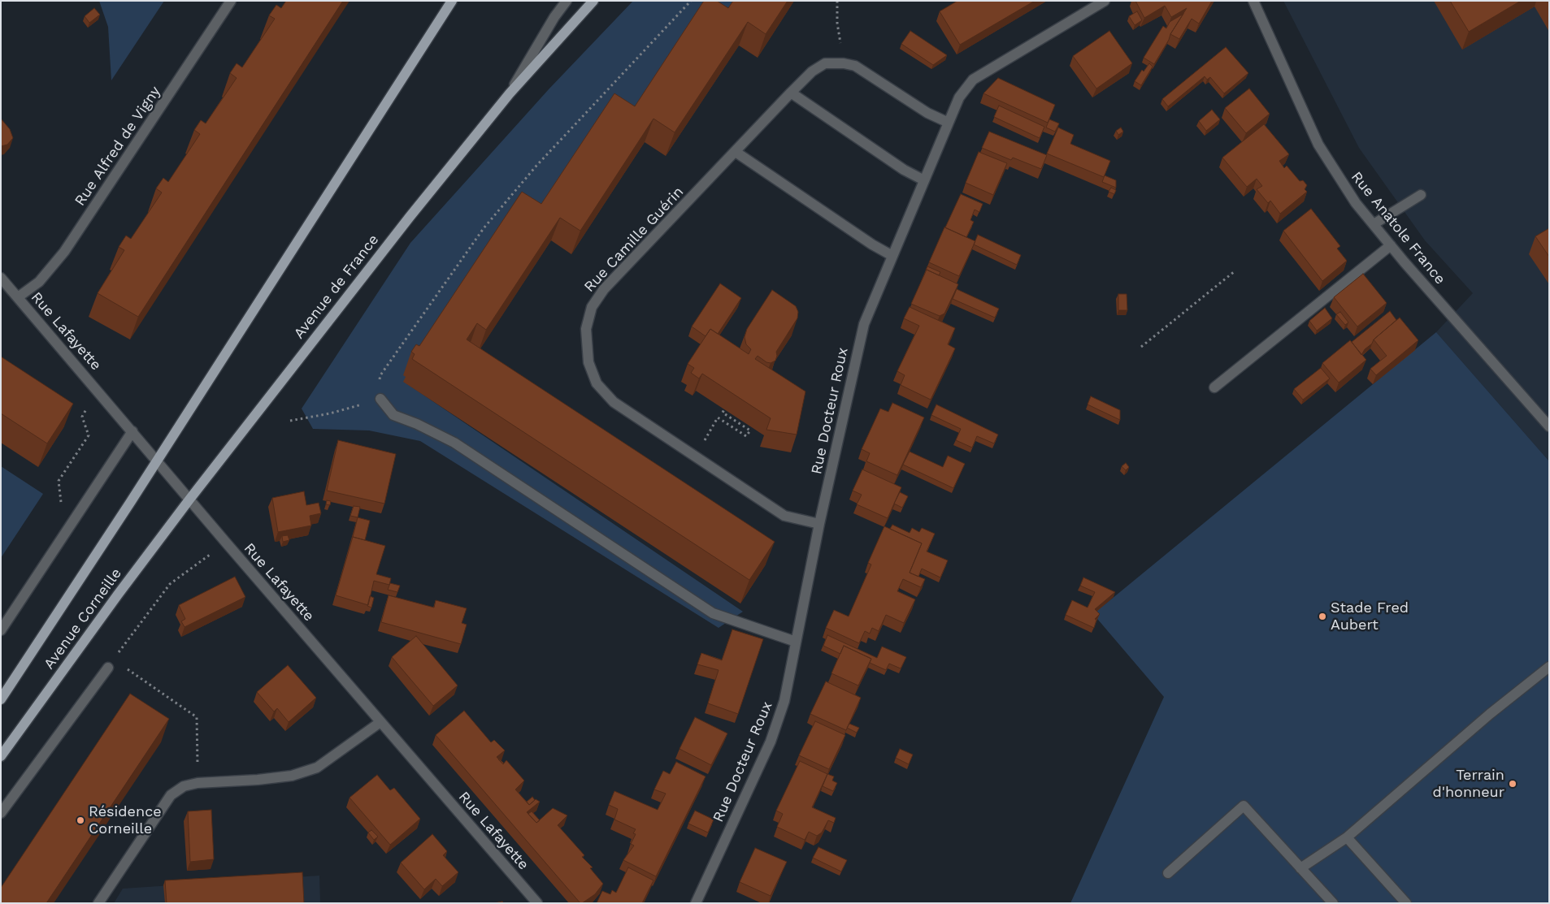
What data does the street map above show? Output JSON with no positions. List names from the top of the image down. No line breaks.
{"streets":{"main road":["Avenue de France","Avenue Corneille"],"street":["Rue Alfred de Vigny","Rue Anatole France","Rue Camille Guérin","Rue Lafayette","Rue Docteur Roux"]},"crossings":[["Rue Alfred de Vigny","Rue Lafayette"],["Rue Camille Guérin","Rue Docteur Roux"],["Avenue de France","Rue Lafayette"],["Avenue de France","Avenue Corneille"],["Rue Lafayette","Avenue Corneille"]],"places":["Stade Fred Aubert","Terrain d'honneur","Résidence Corneille"]}
